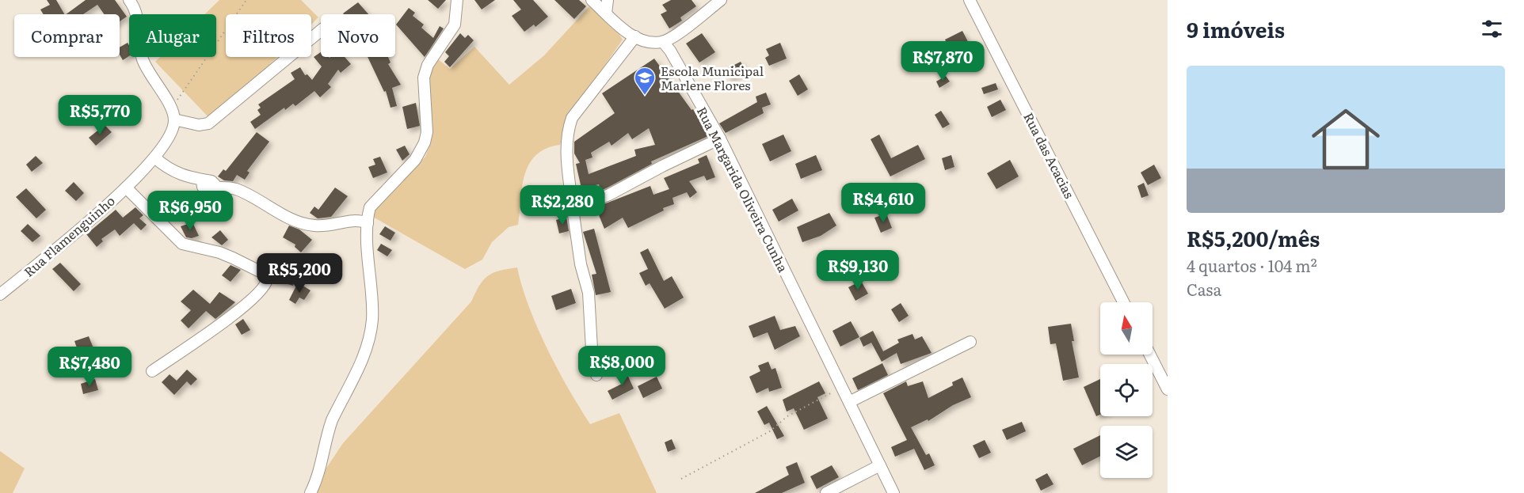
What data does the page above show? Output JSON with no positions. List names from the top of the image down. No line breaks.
{"streets":{"street":["Rua das Acacias","Rua Margarida Oliveira Cunha","Rua Flamenguinho"]},"places":{"school or university":["Escola Municipal Marlene Flores"]},"north":"top","page":{"heading":"9 imóveis","chip":["Comprar","Alugar","Filtros","Novo"],"price":["R$7,870","R$5,770","R$4,610","R$2,280","R$6,950","R$9,130","R$5,200","R$8,000","R$7,480"],"list":[{"name":"R$5,200/mês","note":"4 quartos · 104 m² · Casa"}]}}
